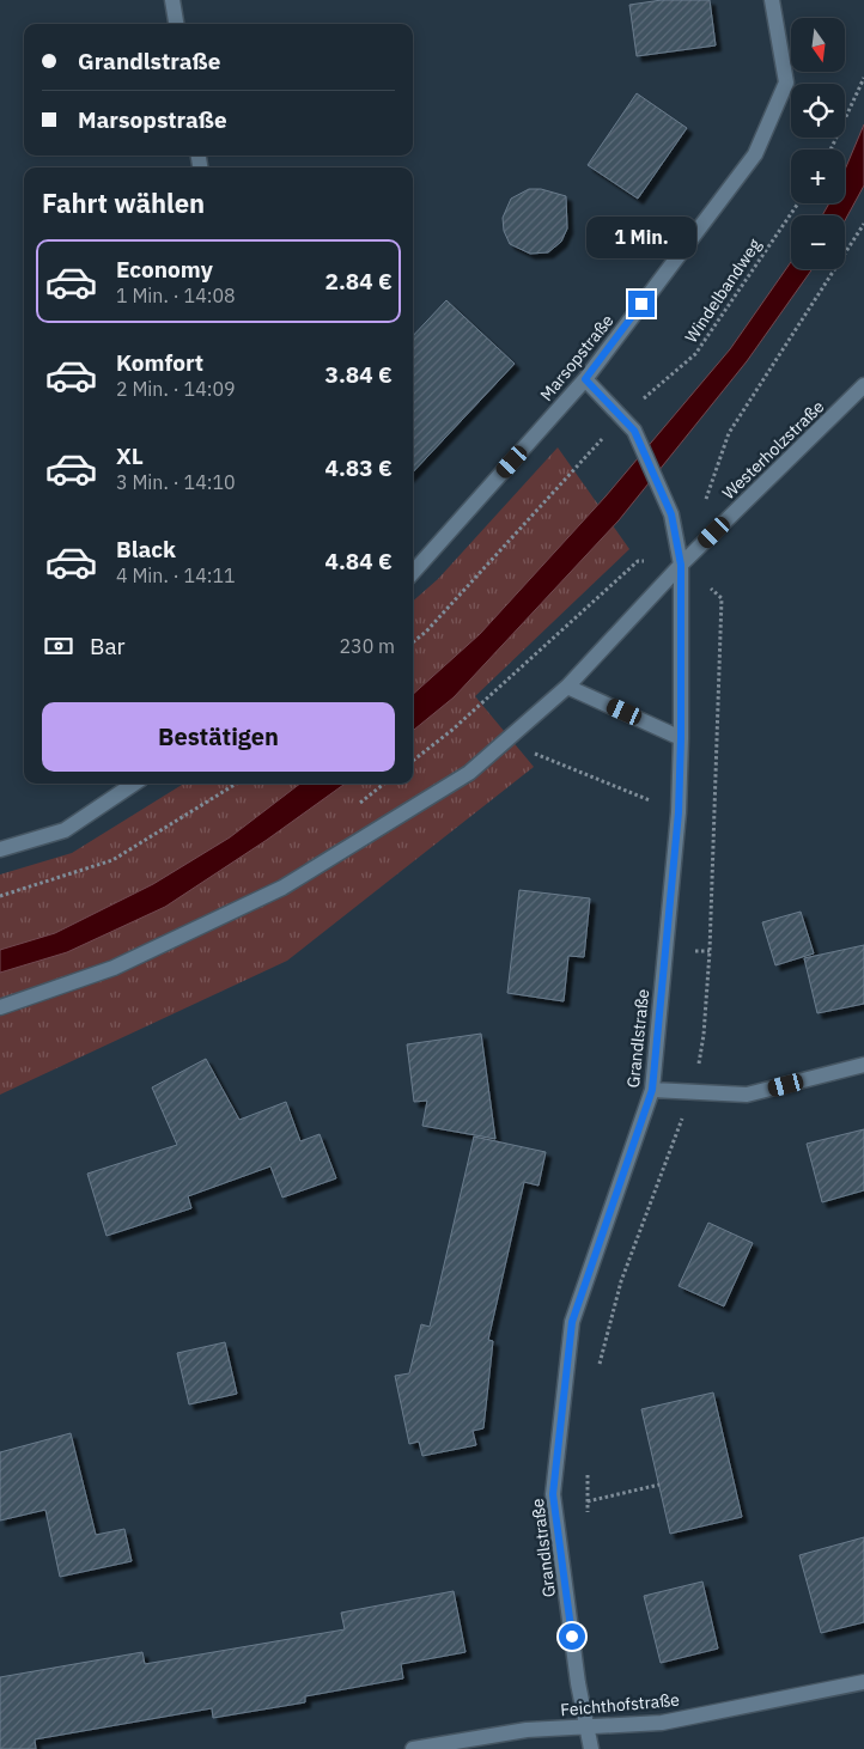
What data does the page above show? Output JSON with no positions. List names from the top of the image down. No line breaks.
{"streets":{"street":["Marsopstraße","Westerholzstraße","Grandlstraße","Feichthofstraße"],"path":["Windelbandweg"]},"crossings":[["Windelbandweg","Grandlstraße"],["Marsopstraße","Grandlstraße"],["Westerholzstraße","Grandlstraße"],["Grandlstraße","Feichthofstraße"]],"north":"bottom","page":{"map_buttons":["+","−"],"banner":["Grandlstraße","Marsopstraße"],"heading":"Fahrt wählen","bubble":"1 Min.","list":[{"name":"Economy","note":"1 Min. · 14:08","value":"2.84 €"},{"name":"Komfort","note":"2 Min. · 14:09","value":"3.84 €"},{"name":"XL","note":"3 Min. · 14:10","value":"4.83 €"},{"name":"Black","note":"4 Min. · 14:11","value":"4.84 €"}],"pay":["Bar","230 m"],"buttons":"Bestätigen"}}
